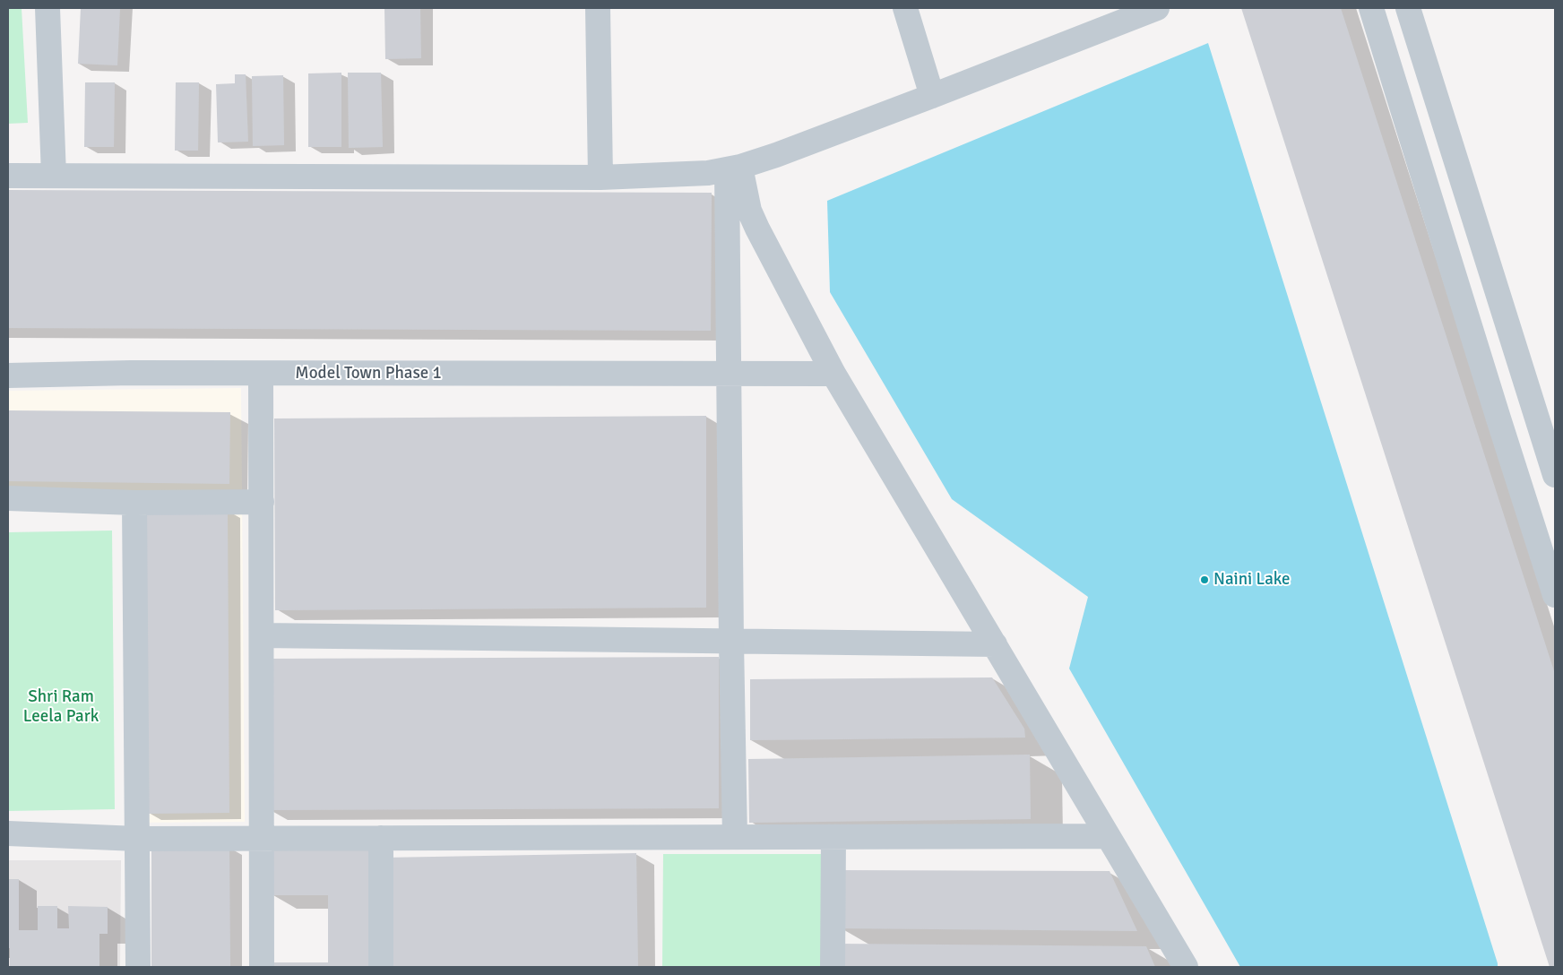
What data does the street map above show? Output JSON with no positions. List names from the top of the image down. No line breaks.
{"streets":{"street":["Model Town Phase 1"]},"parks":["Shri Ram Leela Park"],"places":["Naini Lake"]}
